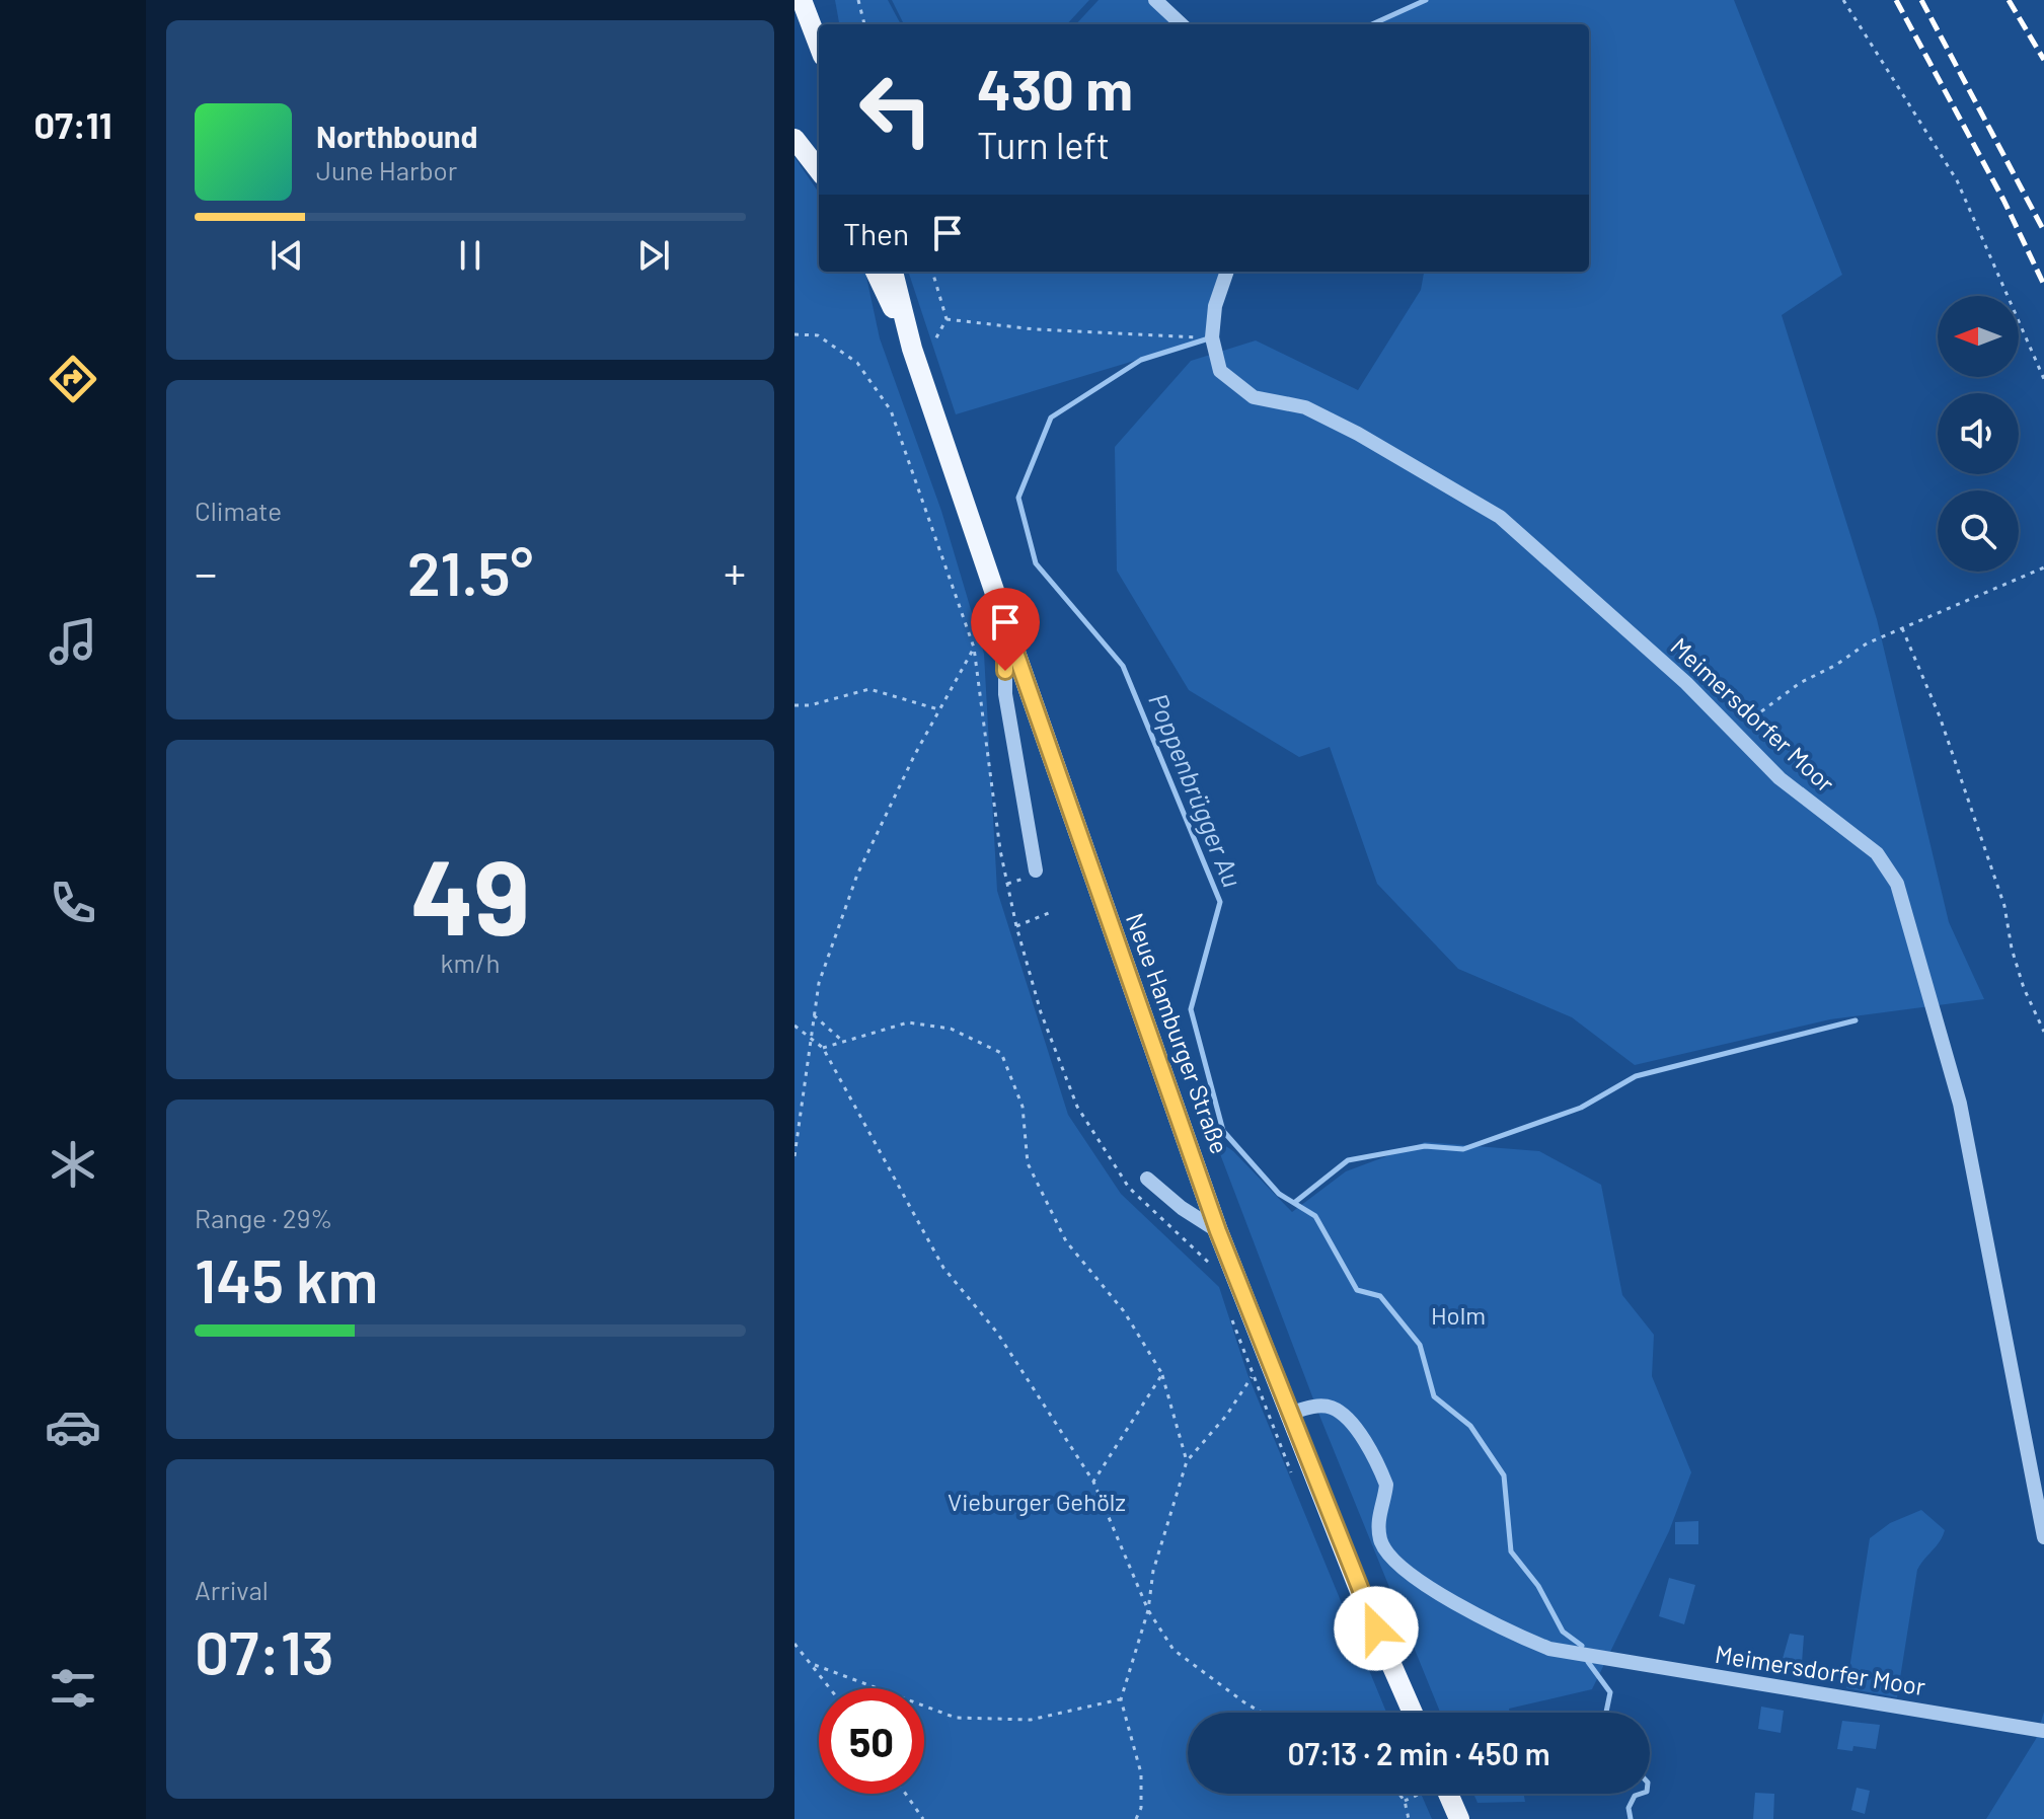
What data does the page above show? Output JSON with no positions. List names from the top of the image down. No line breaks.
{"streets":{"main road":["Neue Hamburger Straße"],"street":["Meimersdorfer Moor"]},"crossings":[["Meimersdorfer Moor","Neue Hamburger Straße"]],"water":["Poppenbrügger Au"],"parks":["Holm","Vieburger Gehölz"],"north":"left","page":{"tabs":"07:11","turn":["430 m","Turn left"],"song":["Northbound","June Harbor"],"then":"Then","tile":["Climate",["49","km/h"],["Range · 29%","145 km"],["Arrival","07:13"]],"heat":["−","21.5°","+"],"limit":"50","trip":"07:13 · 2 min · 450 m"}}
